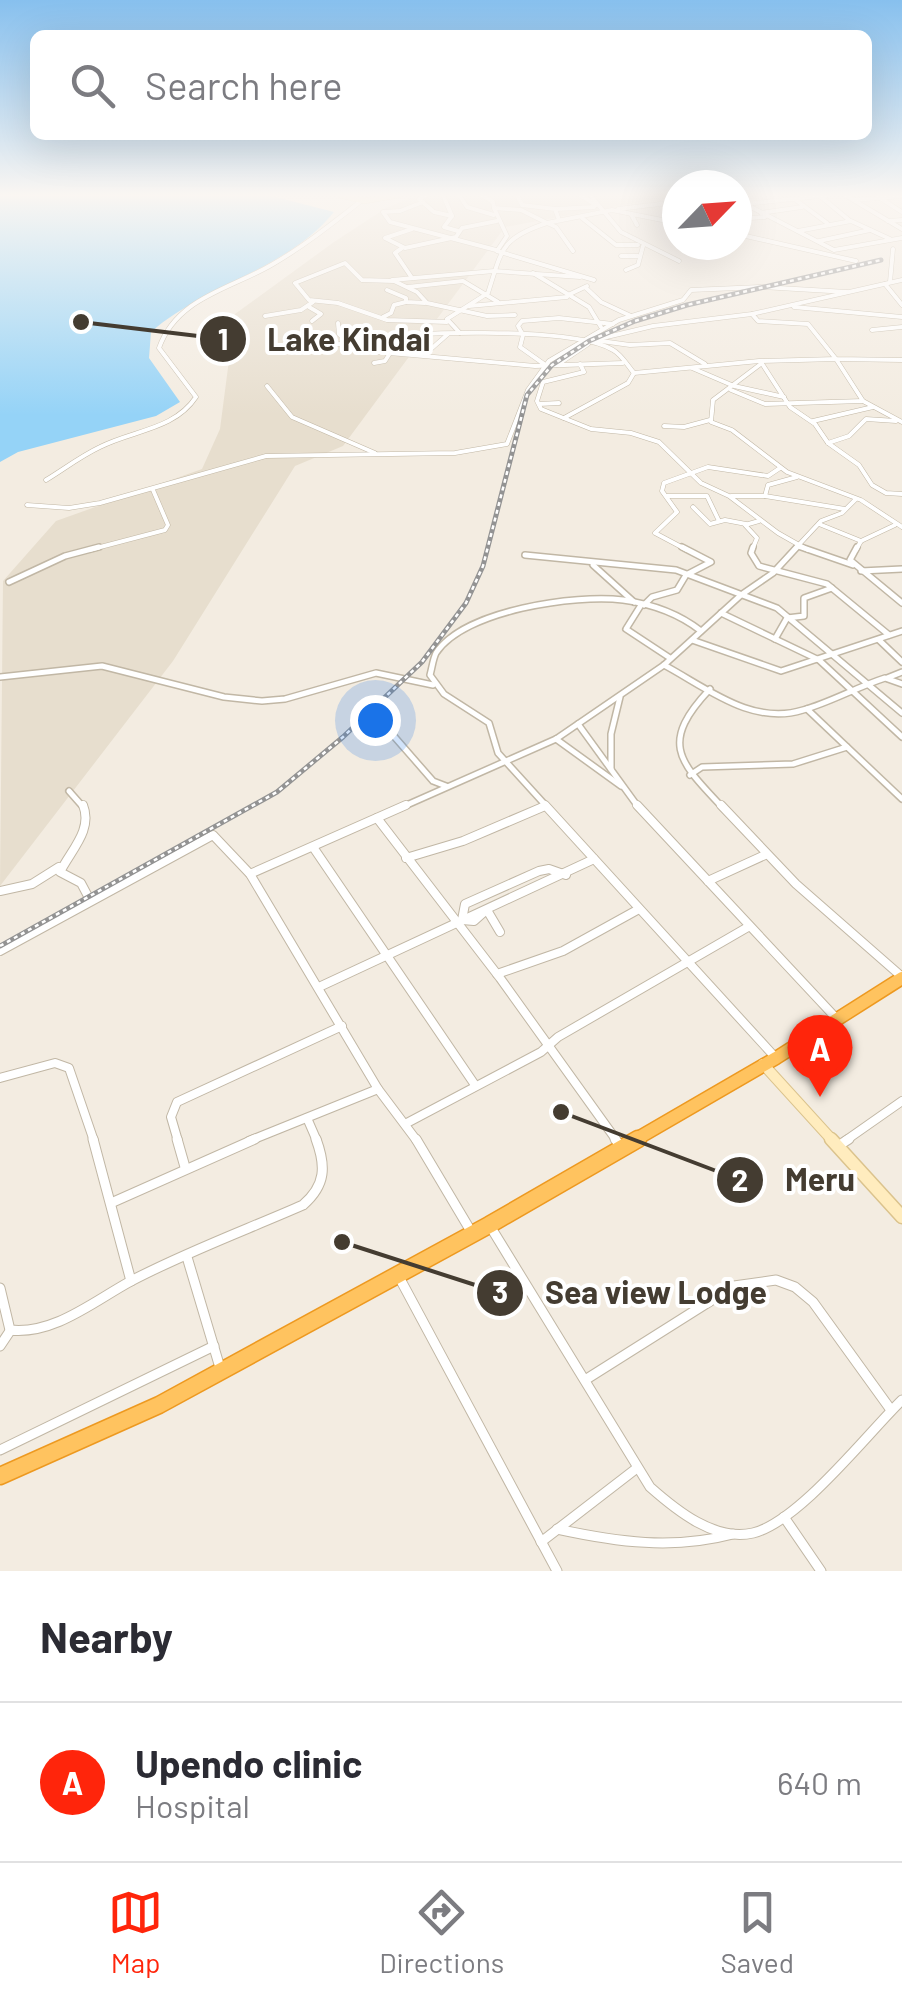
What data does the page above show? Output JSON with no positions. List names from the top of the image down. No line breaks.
{"places":["Lake Kindai","Meru","Sea view Lodge"],"north":"top right","page":{"search":"Search here","pins":"A","heading":"Nearby","list":[{"mark":"A","name":"Upendo clinic","note":"Hospital","value":"640 m"}],"nav":["Map","Directions","Saved"]}}
